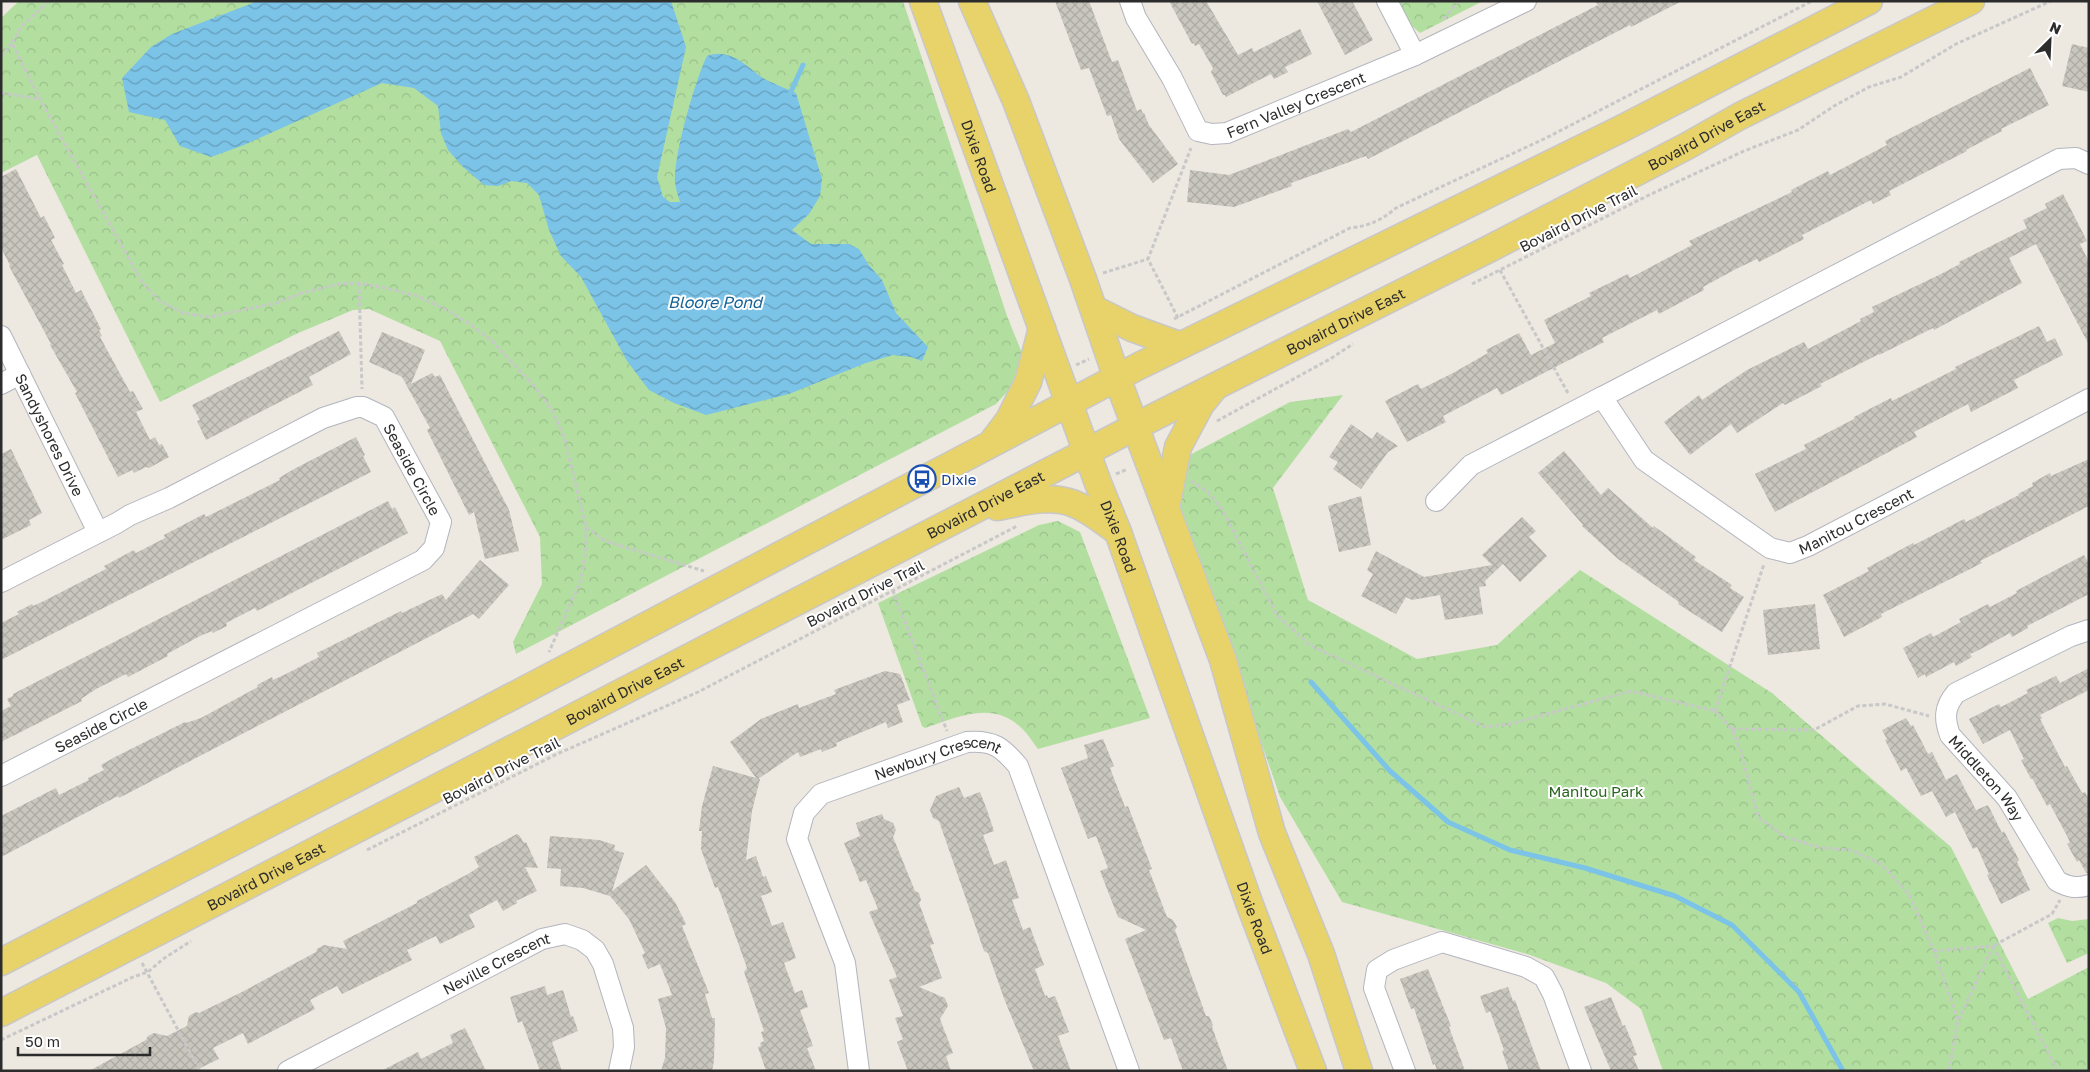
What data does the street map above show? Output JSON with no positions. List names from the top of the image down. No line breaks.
{"streets":{"main road":["Bovaird Drive East","Dixie Road"],"street":["Fern Valley Crescent","Sandyshores Drive","Seaside Circle","Manitou Crescent","Newbury Crescent","Middleton Way","Neville Crescent"],"path":["Bovaird Drive Trail"]},"crossings":[["Bovaird Drive East","Dixie Road"]],"water":["Bloore Pond"],"parks":["Manitou Park"],"places":{"bus stop":["Dixie"]},"scale_bar":"50 m","north":"top right"}
